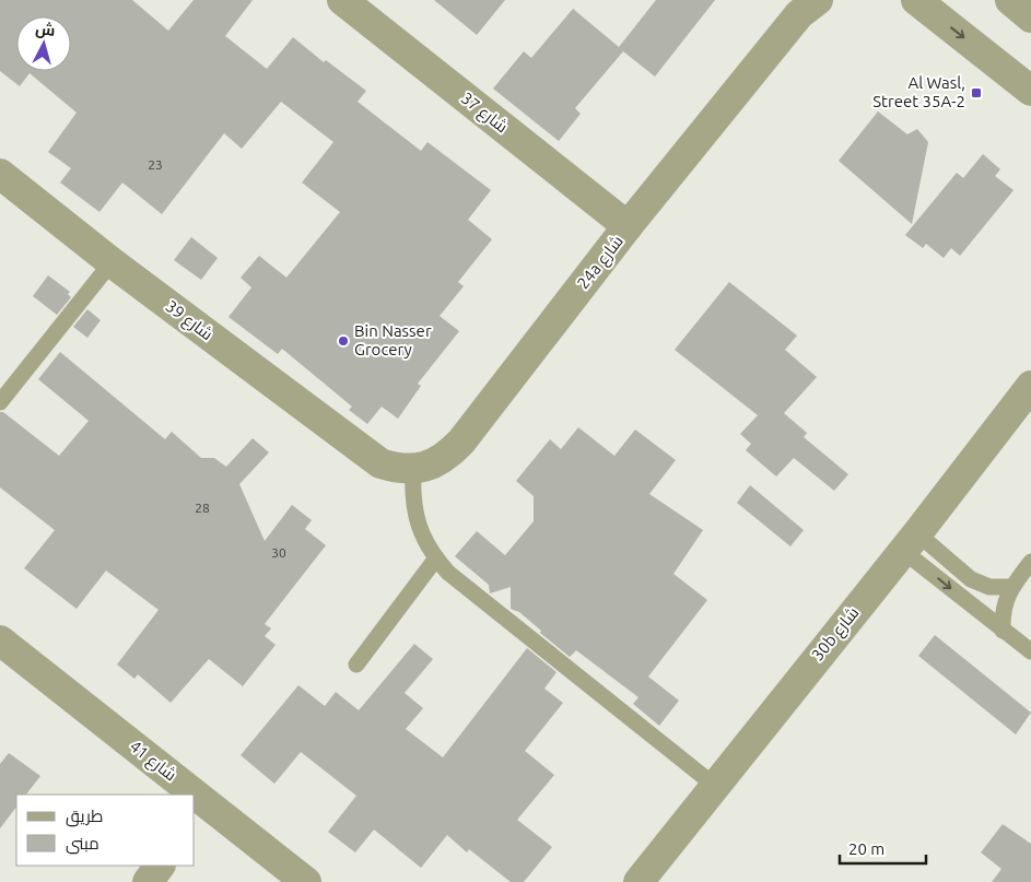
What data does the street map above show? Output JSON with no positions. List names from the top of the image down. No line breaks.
{"streets":{"street":["شارع 37","24a شارع","شارع 39","30b شارع","شارع 41"]},"crossings":[["شارع 37","24a شارع"],["24a شارع","شارع 39"]],"places":{"transit":["Al Wasl, Street 35A-2"],"other":["Bin Nasser Grocery"]},"house_numbers":["23","28","30"],"legend":["طريق","مبنى"],"scale_bar":"20 m","north":"top"}
